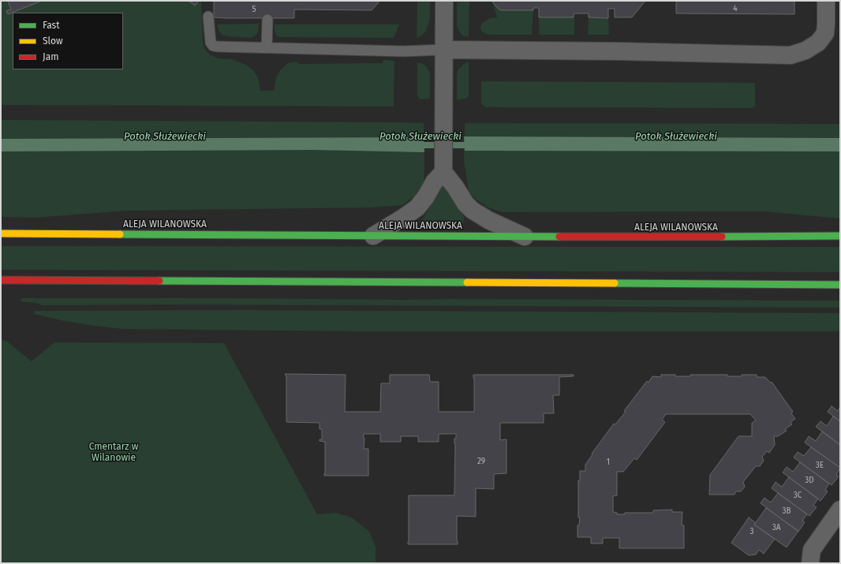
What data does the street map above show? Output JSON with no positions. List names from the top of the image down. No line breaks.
{"streets":{"main road":["ALEJA WILANOWSKA"]},"water":["Potok Służewiecki"],"parks":["Cmentarz w Wilanowie"],"house_numbers":["4","5","29","1","3E","3D","3C","3B","3A","3"],"legend":["Fast","Slow","Jam"]}
